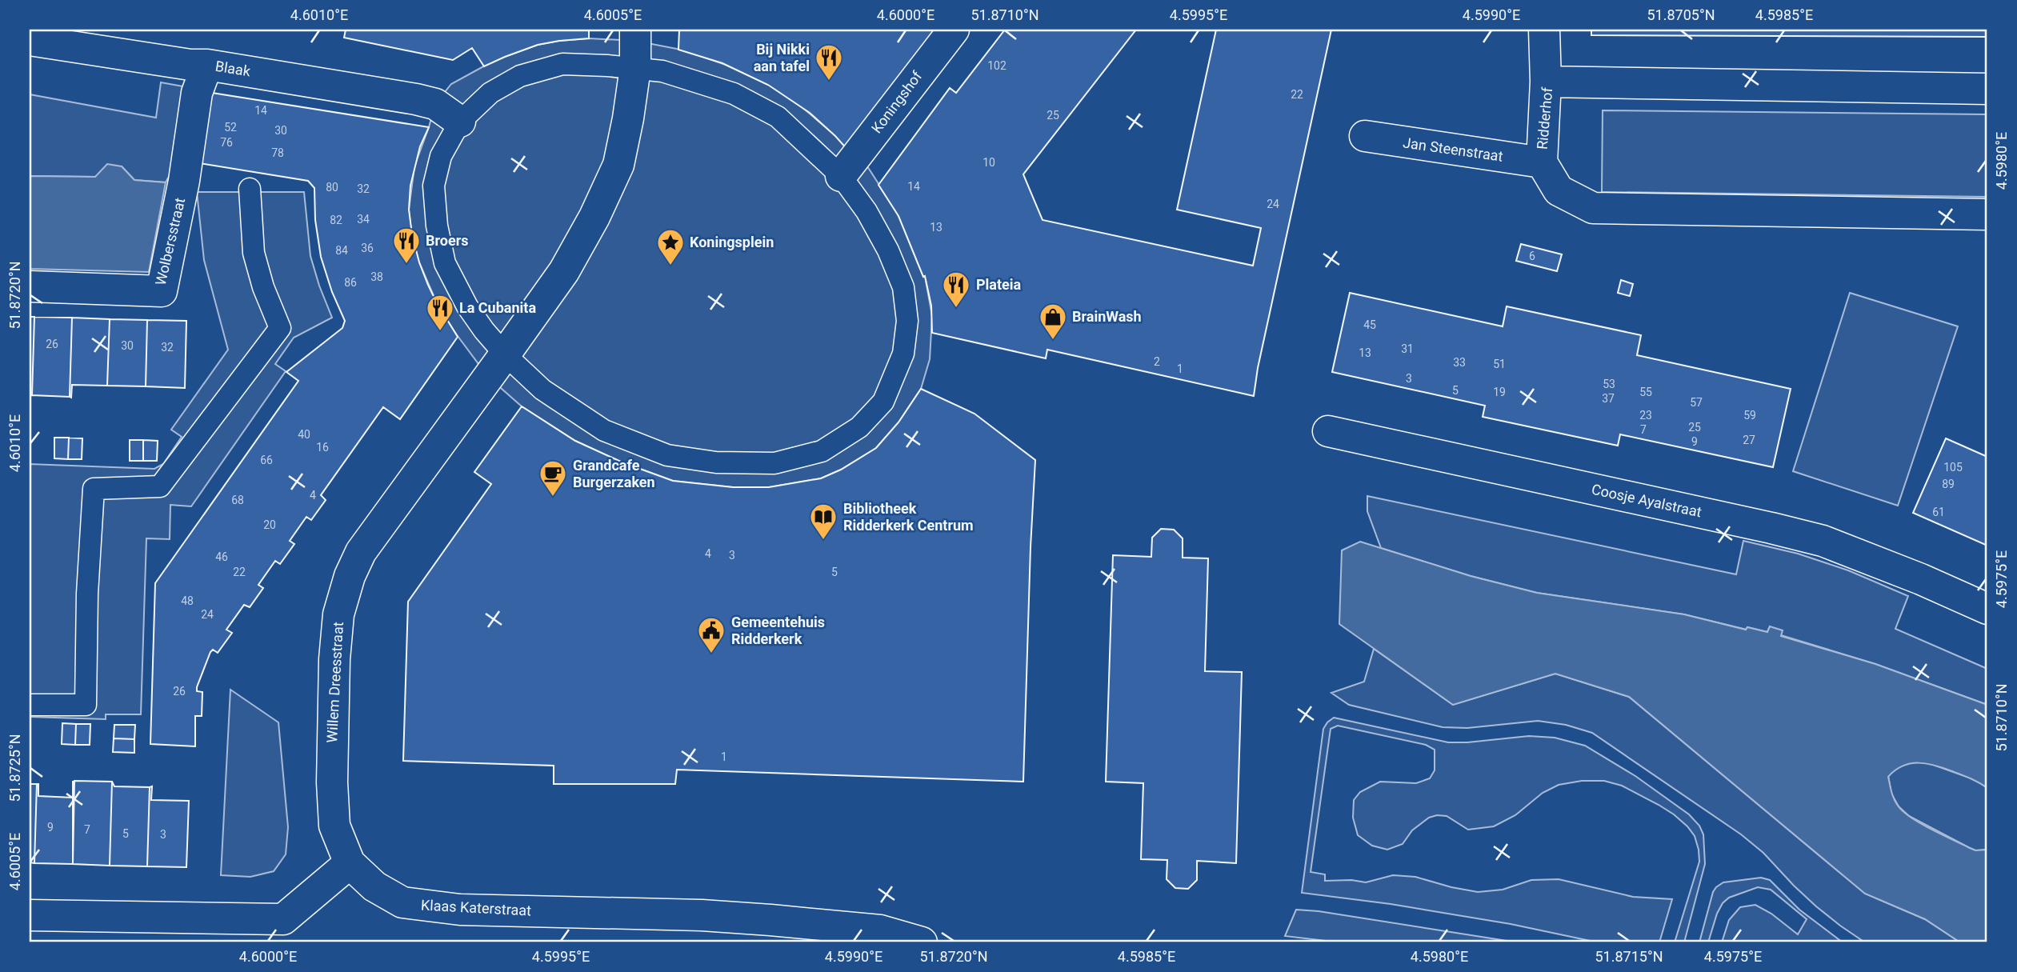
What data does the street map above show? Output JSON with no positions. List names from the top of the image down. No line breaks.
{"streets":{"street":["Blaak","Koningshof","Ridderhof","Jan Steenstraat","Wolbersstraat","Coosje Ayalstraat","Willem Dreesstraat","Klaas Katerstraat"]},"crossings":[["Blaak","Wolbersstraat"],["Ridderhof","Jan Steenstraat"],["Willem Dreesstraat","Klaas Katerstraat"]],"places":{"restaurant":["Bij Nikki aan tafel","Broers","Plateia","La Cubanita"],"place":["Koningsplein"],"shop":["BrainWash"],"cafe":["Grandcafe Burgerzaken"],"library":["Bibliotheek Ridderkerk Centrum"],"public building":["Gemeentehuis Ridderkerk"]},"house_numbers":["102","22","14","25","52","30","76","78","10","14","80","32","24","34","82","13","36","84","6","38","86","45","26","30","32","31","13","2","33","51","1","3","53","5","19","55","37","57","23","59","25","7","40","27","9","16","66","105","89","4","68","61","20","4","3","46","22","5","48","24","26","1","9","7","5","3"],"coordinates":["4.6010°E","4.6005°E","4.6000°E","51.8710°N","4.5995°E","4.5990°E","51.8705°N","4.5985°E","4.5980°E","51.8720°N","4.5975°E","51.8725°N","51.8715°N"]}
